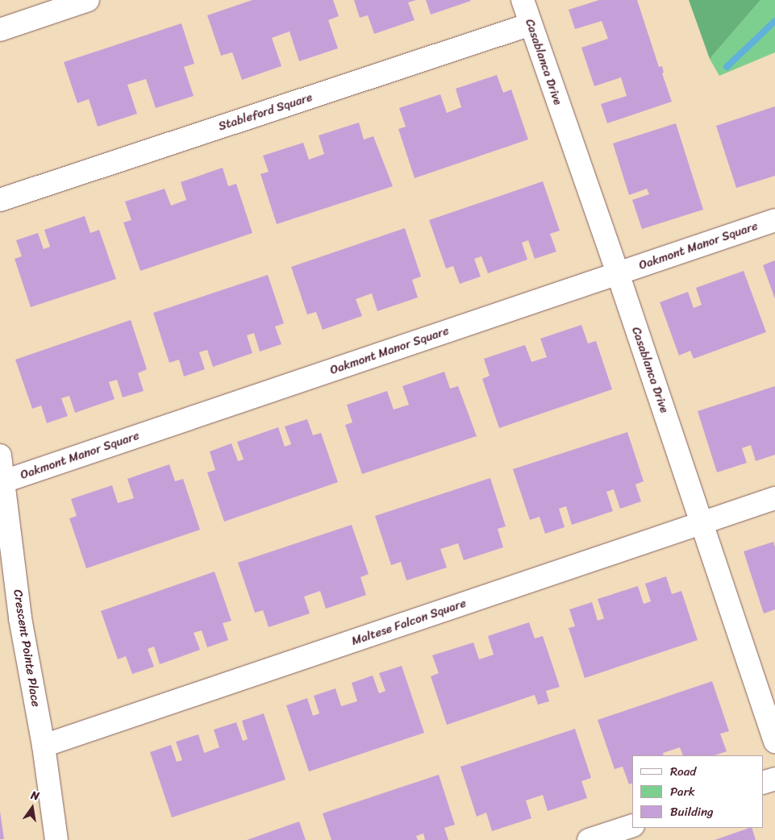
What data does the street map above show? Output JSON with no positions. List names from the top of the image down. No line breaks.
{"streets":{"street":["Casablanca Drive","Stableford Square","Oakmont Manor Square","Maltese Falcon Square","Crescent Pointe Place"]},"crossings":[["Casablanca Drive","Stableford Square"],["Casablanca Drive","Oakmont Manor Square"],["Casablanca Drive","Maltese Falcon Square"],["Oakmont Manor Square","Crescent Pointe Place"],["Maltese Falcon Square","Crescent Pointe Place"]],"legend":["Road","Park","Building"],"north":"top"}
